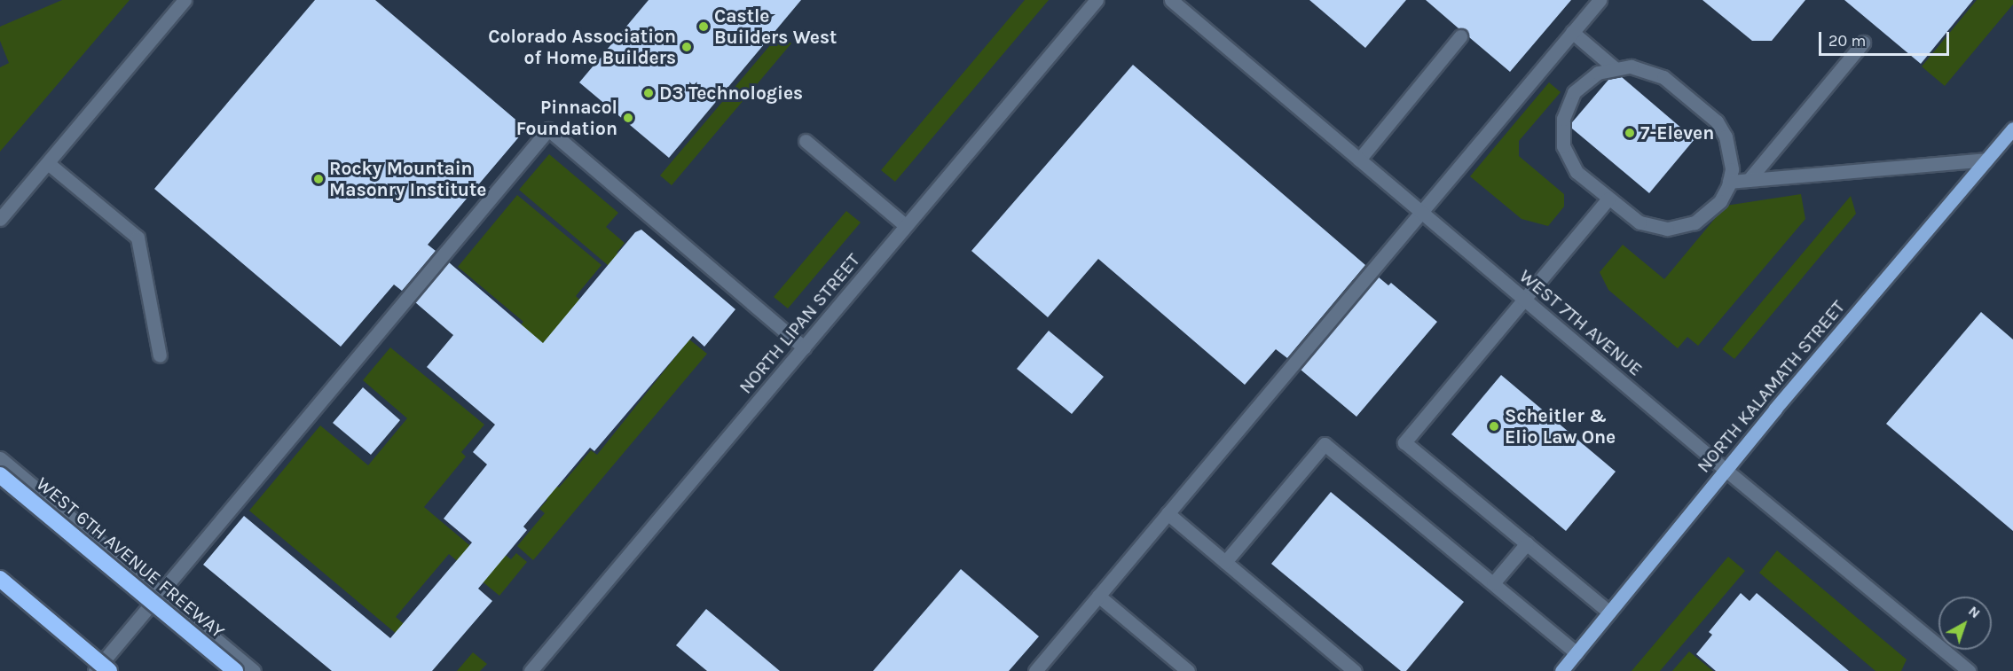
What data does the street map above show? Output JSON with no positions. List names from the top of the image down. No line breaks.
{"streets":{"highway":["WEST 6TH AVENUE FREEWAY"],"main road":["NORTH KALAMATH STREET"],"street":["WEST 7TH AVENUE","NORTH LIPAN STREET"]},"crossings":[["WEST 7TH AVENUE","NORTH KALAMATH STREET"]],"places":["Castle Builders West","Colorado Association of Home Builders","D3 Technologies","Pinnacol Foundation","7-Eleven","Rocky Mountain Masonry Institute","Scheitler & Elio Law One"],"scale_bar":"20 m","north":"top right"}
